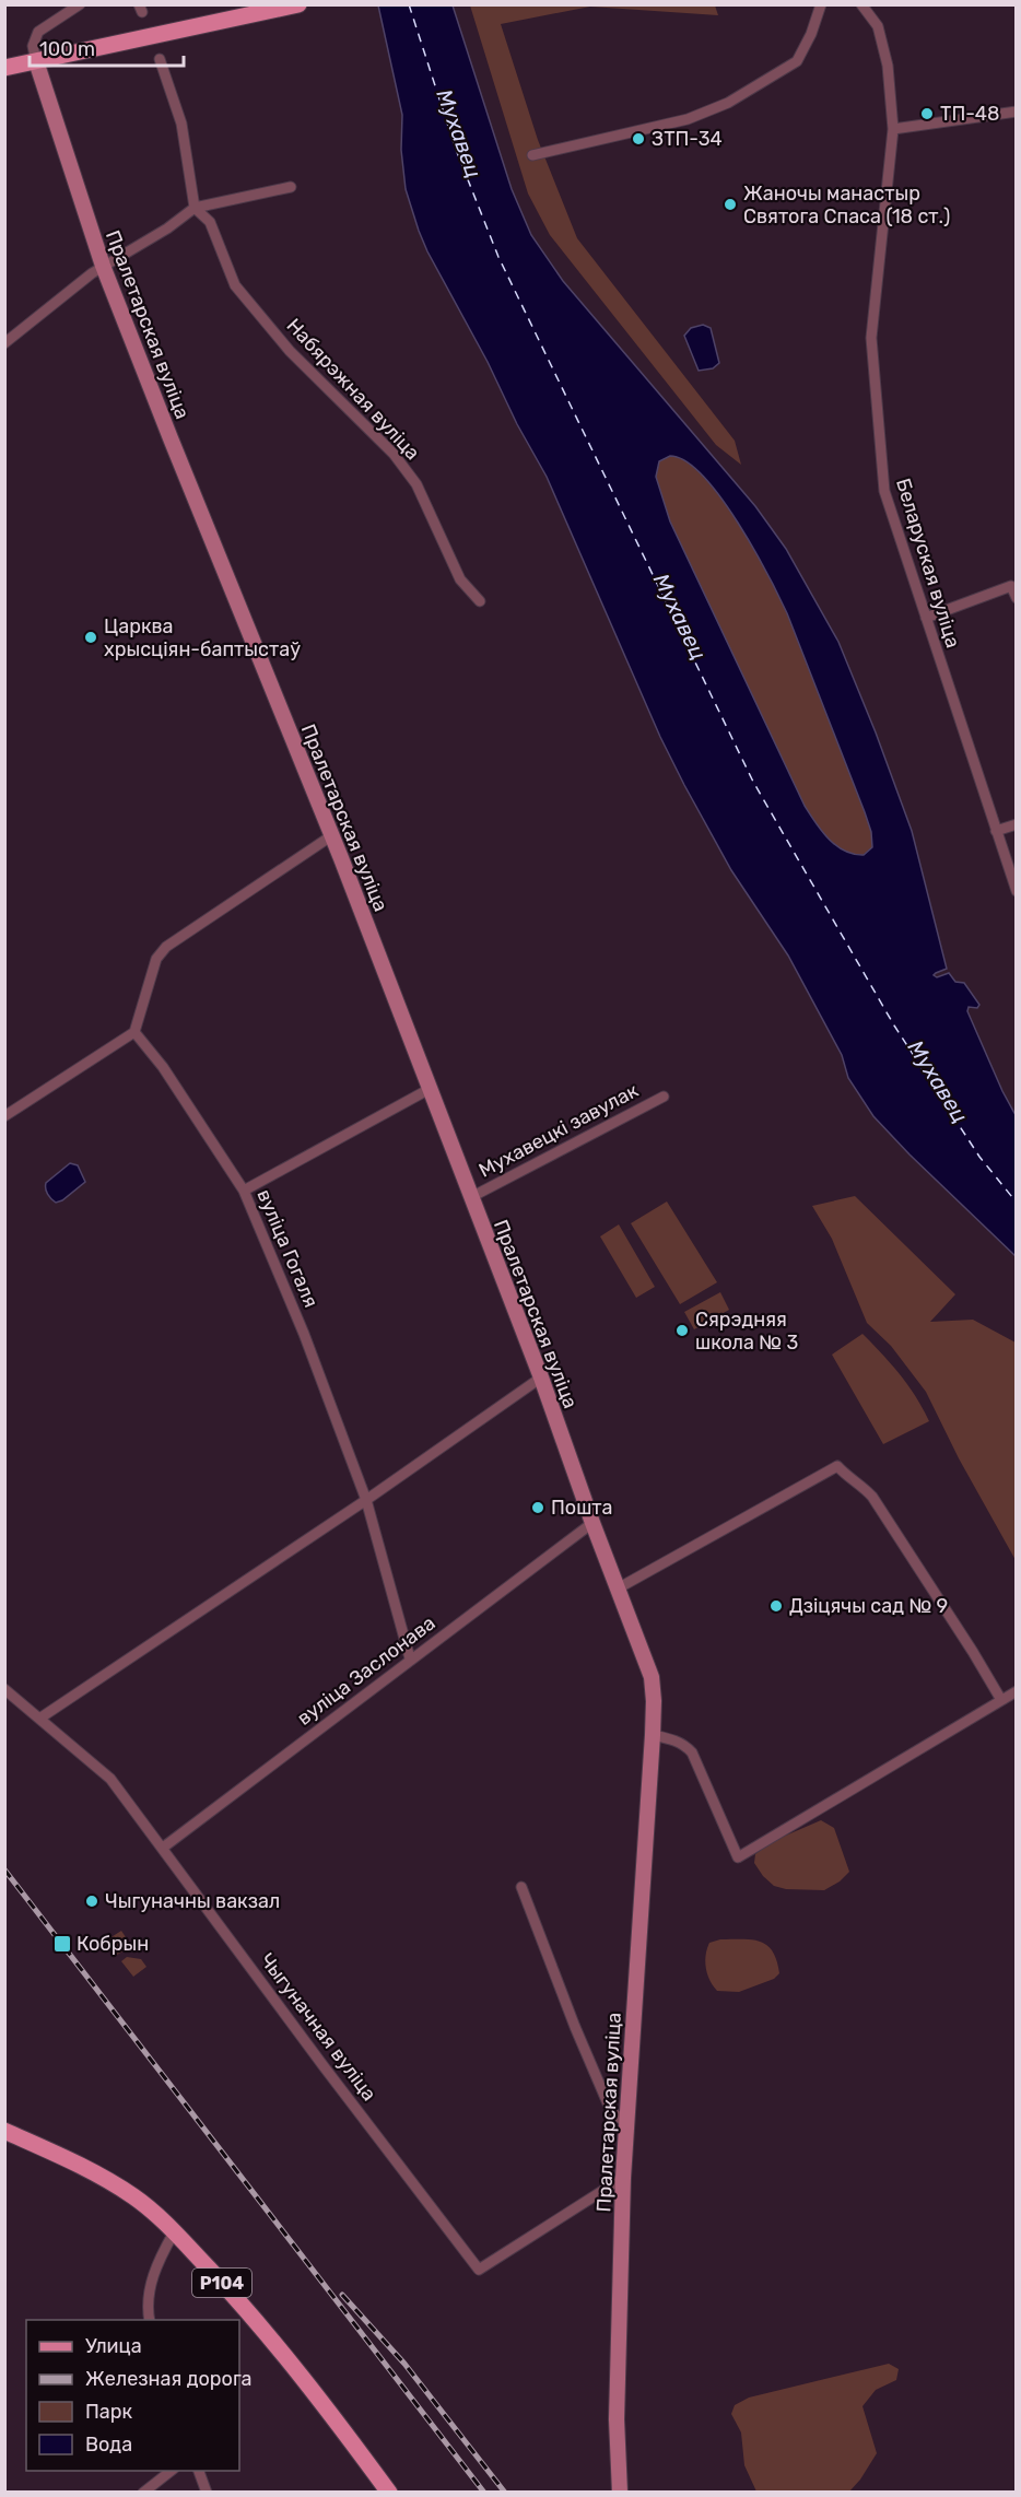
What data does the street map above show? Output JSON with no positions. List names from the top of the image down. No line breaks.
{"streets":{"main road":["Пралетарская вуліца","Р104"],"street":["Набярэжная вуліца","Беларуская вуліца","Мухавецкі завулак","вуліца Гогаля","вуліца Заслонава","Чыгуначная вуліца"]},"crossings":[["Пралетарская вуліца","Мухавецкі завулак"],["Пралетарская вуліца","вуліца Заслонава"],["Пралетарская вуліца","Чыгуначная вуліца"],["вуліца Гогаля","вуліца Заслонава"],["вуліца Заслонава","Чыгуначная вуліца"]],"water":["Мухавец"],"places":{"other":["ТП-48","ЗТП-34","Жаночы манастыр Святога Спаса (18 ст.)","Царква хрысціян-баптыстаў","Сярэдняя школа № 3","Пошта","Дзіцячы сад № 9","Чыгуначны вакзал"],"transit":["Кобрын"]},"legend":["Улица","Железная дорога","Парк","Вода"],"scale_bar":"100 m"}
